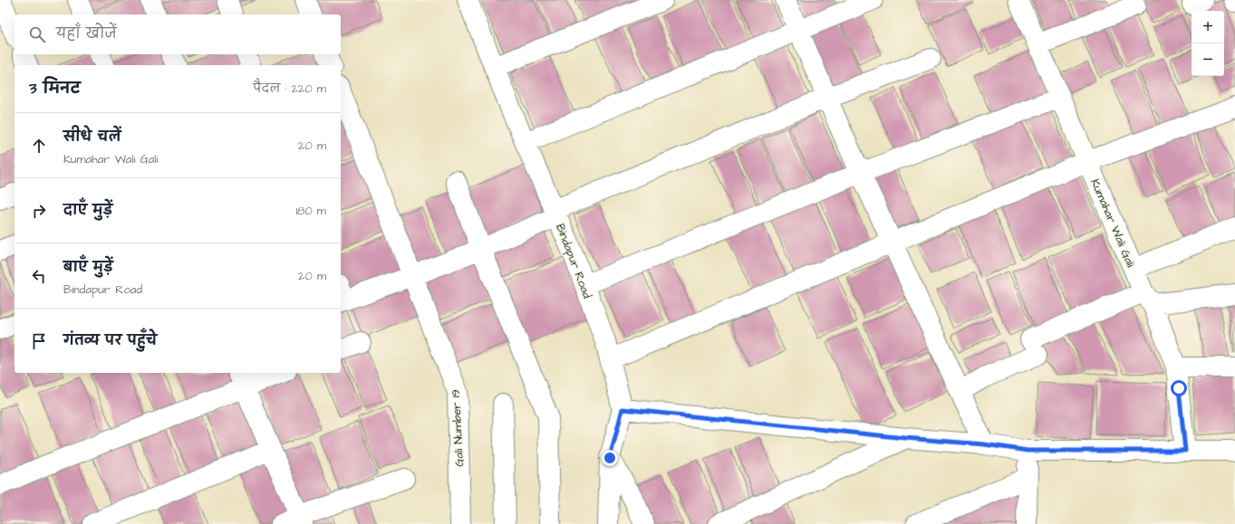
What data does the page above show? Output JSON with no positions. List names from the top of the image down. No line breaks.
{"streets":{"street":["Kumahar Wali Gali","Bindapur Road","Gali Number 19"]},"page":{"map_buttons":["+","−"],"search":"यहाँ खोजें","heading":["3 मिनट","पैदल · 220 m"],"list":[["सीधे चलें","Kumahar Wali Gali","20 m"],["दाएँ मुड़ें","180 m"],["बाएँ मुड़ें","Bindapur Road","20 m"],"गंतव्य पर पहुँचे"]}}
